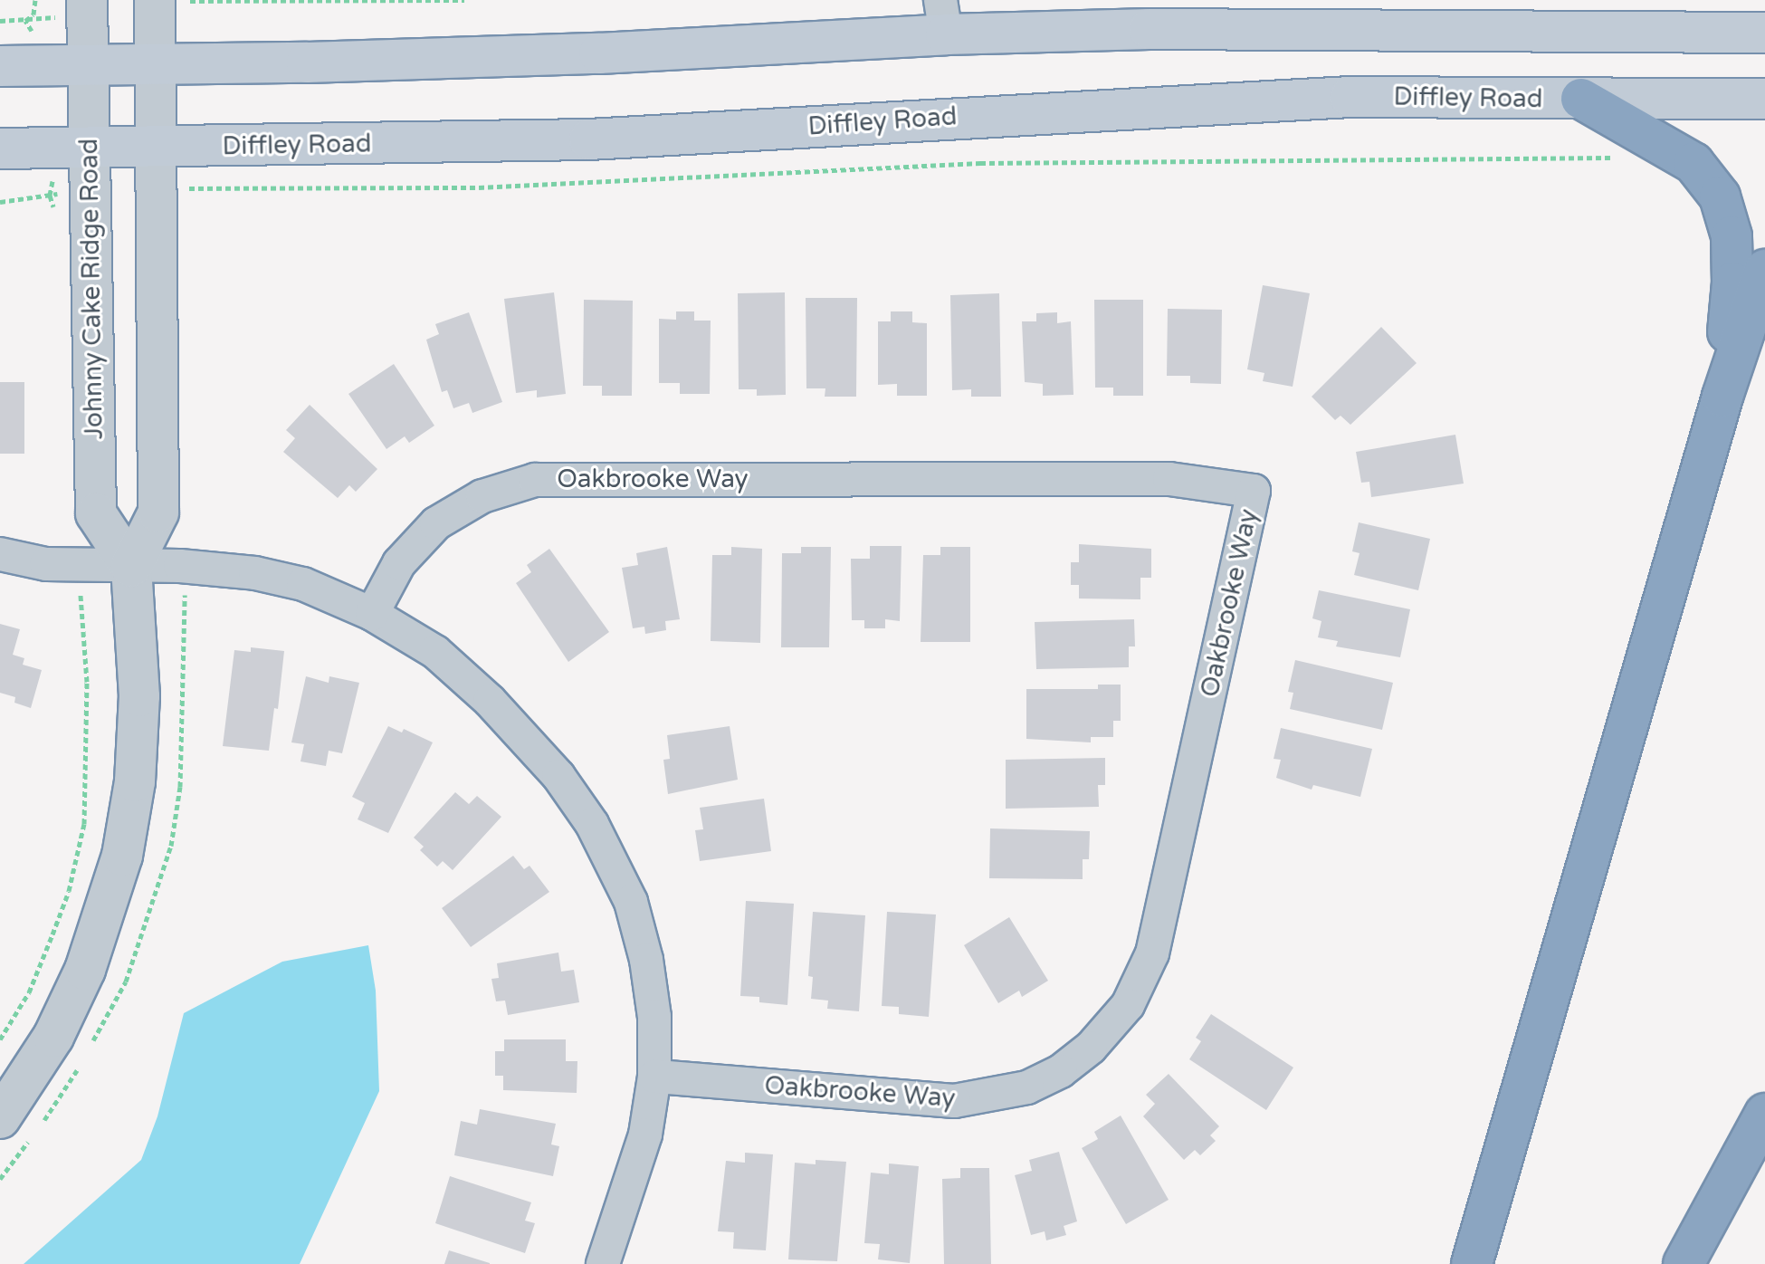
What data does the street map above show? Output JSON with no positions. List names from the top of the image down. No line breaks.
{"streets":{"main road":["Diffley Road"],"street":["Johnny Cake Ridge Road","Oakbrooke Way"]},"crossings":[["Diffley Road","Johnny Cake Ridge Road"]]}
